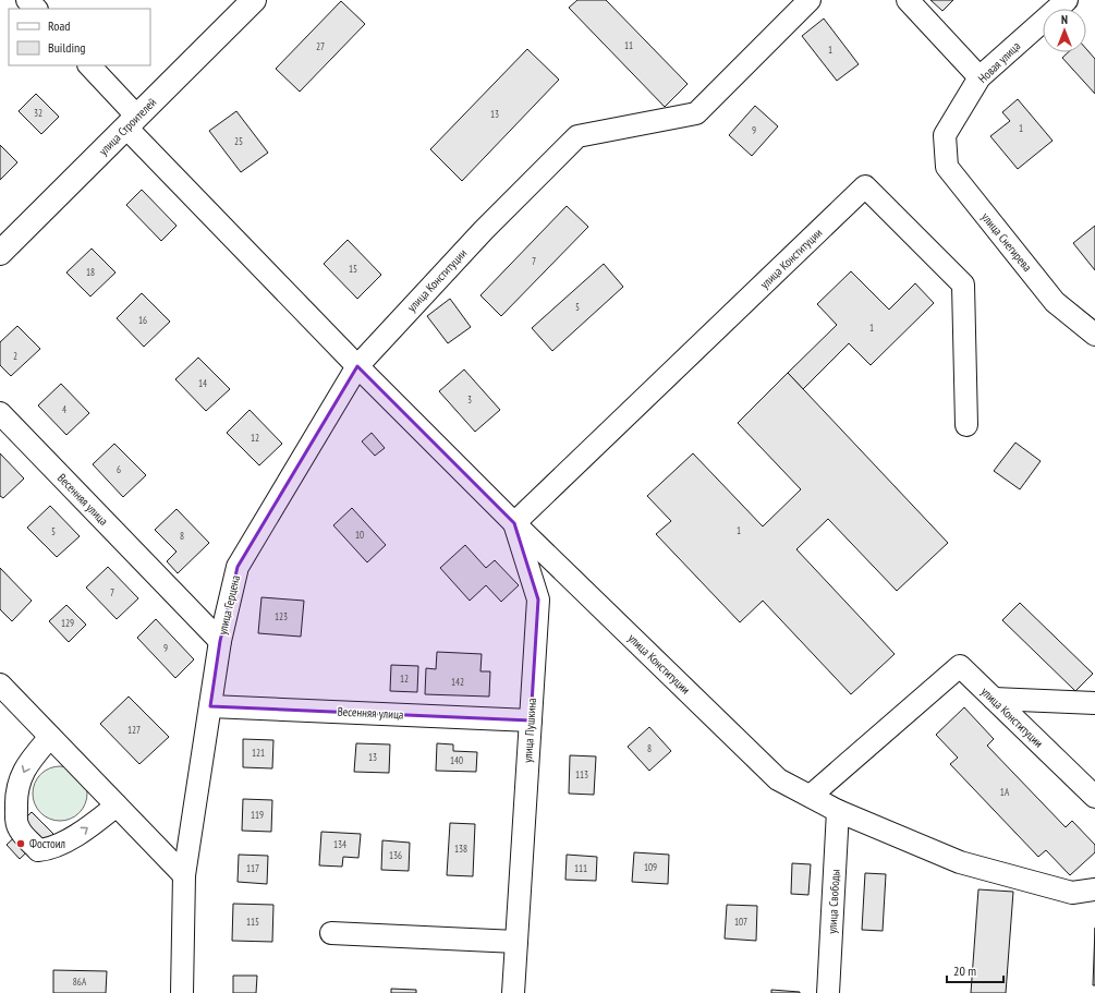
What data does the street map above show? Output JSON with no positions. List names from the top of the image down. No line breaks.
{"streets":{"main road":["улица Строителей"],"street":["Новая улица","улица Снегирева","улица Конституции","Весенняя улица","улица Герцена","улица Пушкина","улица Свободы"]},"crossings":[["Новая улица","улица Снегирева"],["улица Строителей","улица Конституции"],["улица Конституции","улица Герцена"],["улица Конституции","улица Пушкина"],["улица Конституции","улица Свободы"],["Весенняя улица","улица Герцена"],["Весенняя улица","улица Пушкина"]],"places":["Фостоил"],"house_numbers":["11","27","1","32","13","1","9","25","7","15","18","5","16","1","2","14","3","4","12","6","1","5","10","8","7","123","129","9","12","142","127","8","121","13","140","113","1А","119","134","138","136","109","117","111","115","107","86А"],"legend":["Road","Building"],"scale_bar":"20 m","north":"top"}
